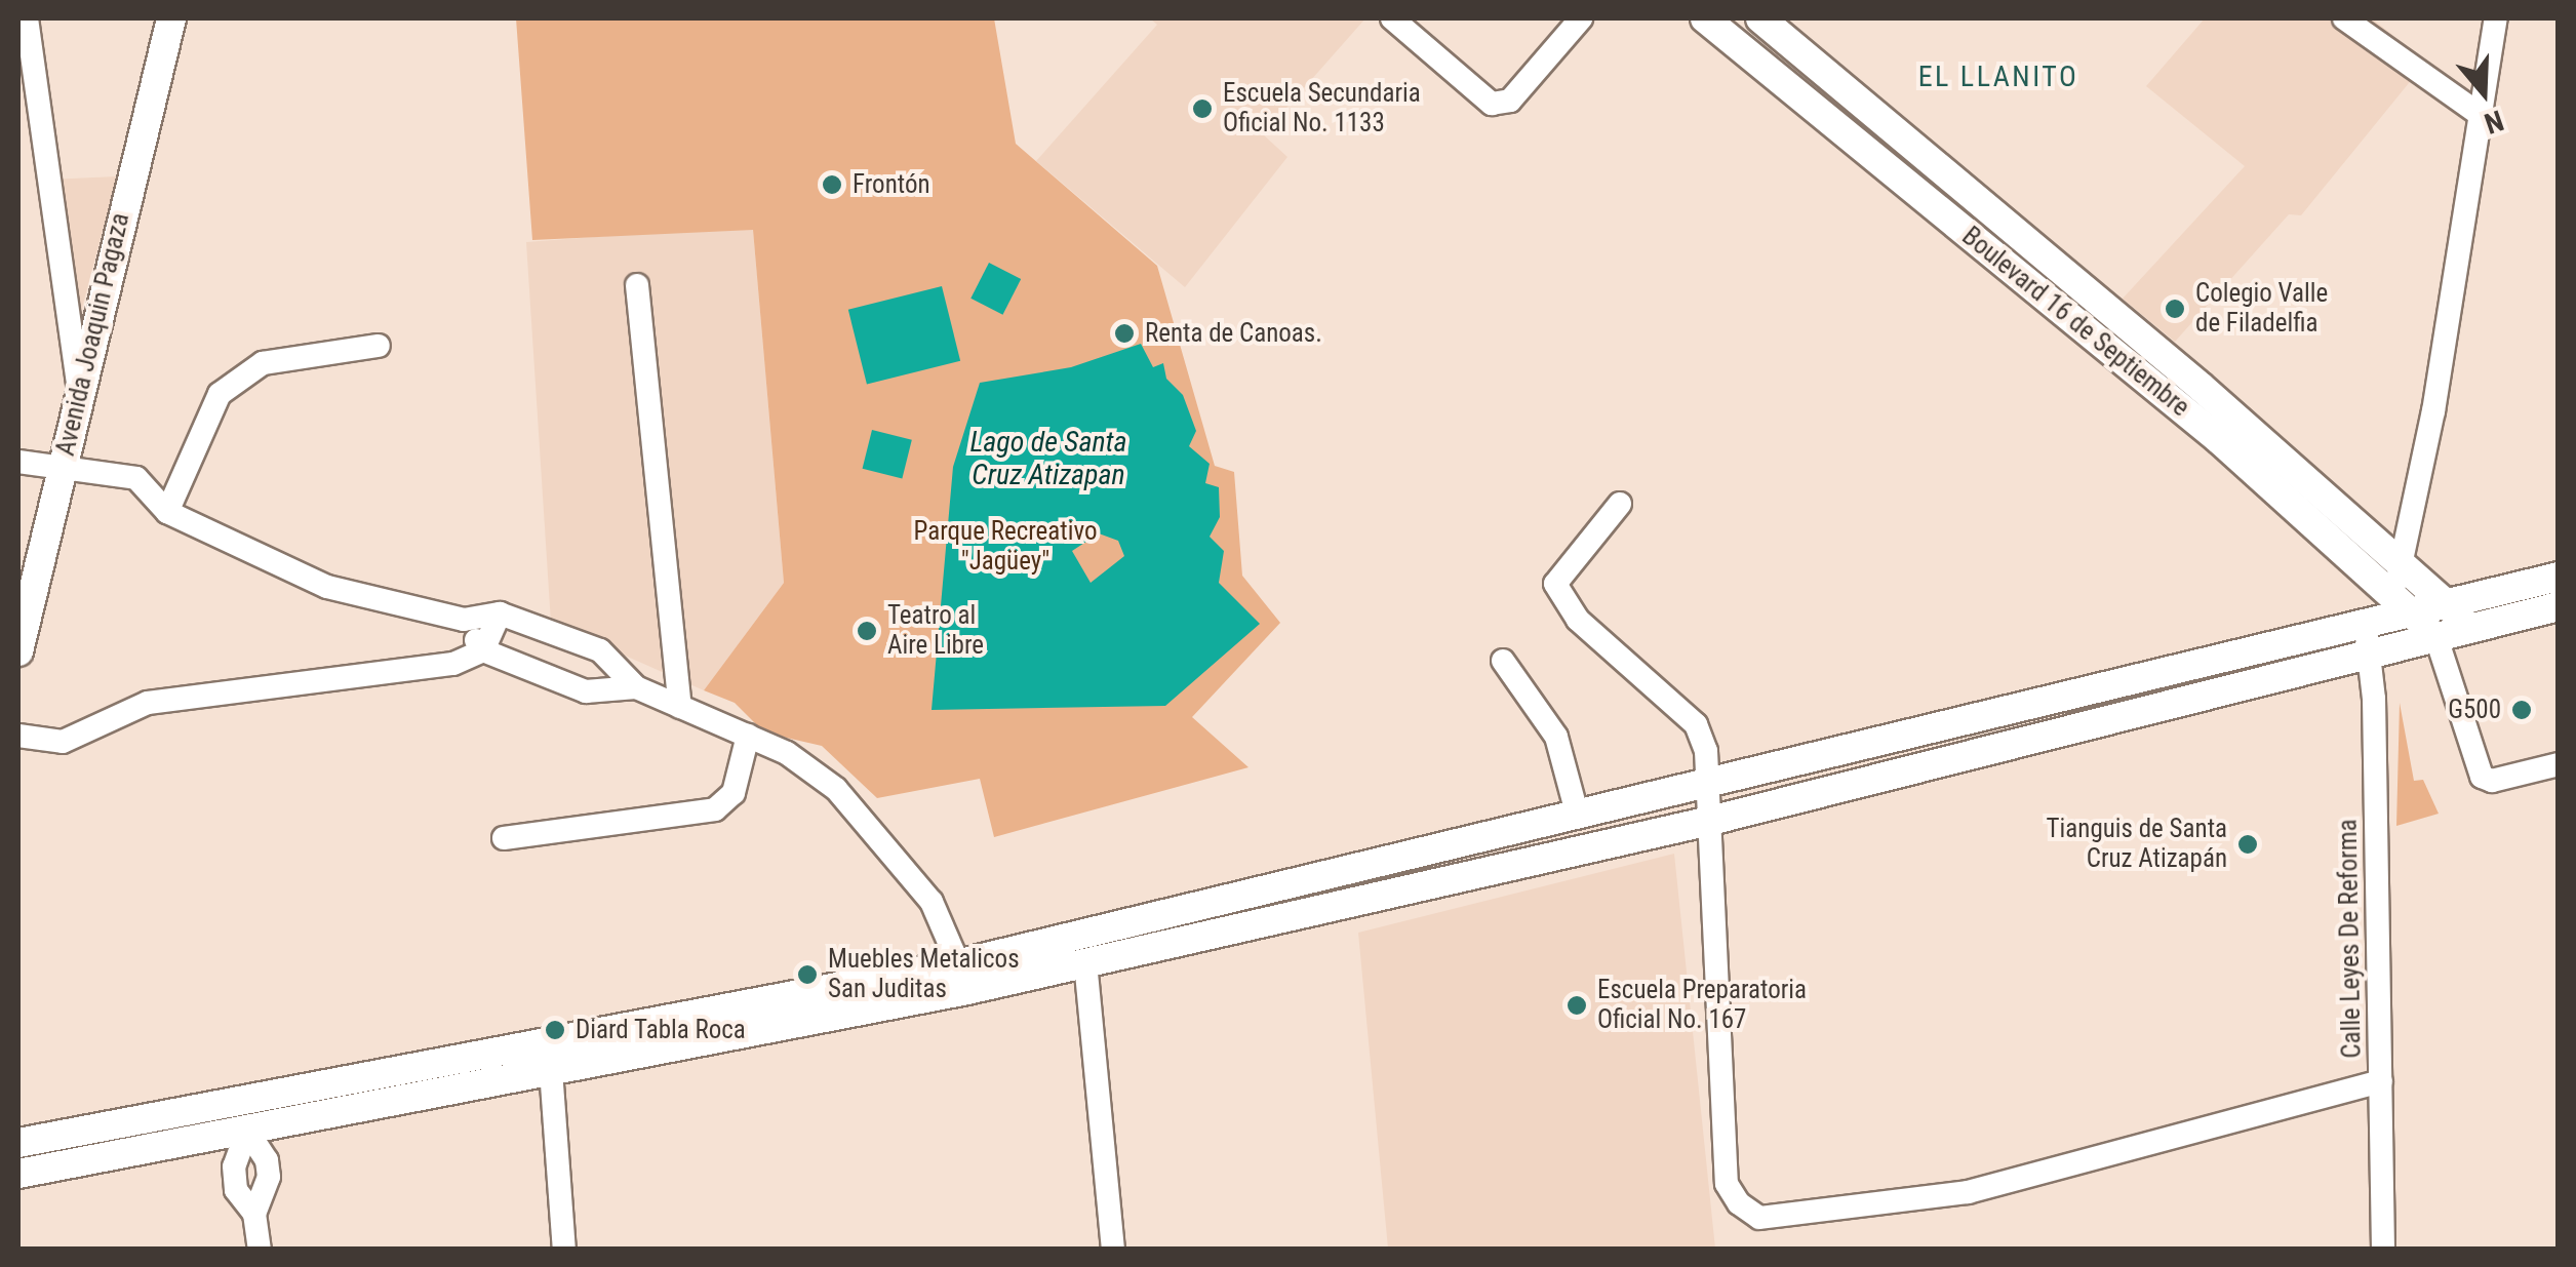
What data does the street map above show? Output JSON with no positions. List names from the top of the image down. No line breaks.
{"streets":{"main road":["Boulevard 16 de Septiembre","Avenida Joaquin Pagaza"],"street":["Calle Leyes De Reforma"]},"districts":["EL LLANITO"],"water":["Lago de Santa Cruz Atizapan"],"parks":["Parque Recreativo \"Jagüey\""],"places":["Escuela Secundaria Oficial No. 1133","Frontón","Colegio Valle de Filadelfia","Renta de Canoas.","Teatro al Aire Libre","G500","Tianguis de Santa Cruz Atizapán","Muebles Metalicos San Juditas","Escuela Preparatoria Oficial No. 167","Diard Tabla Roca"],"north":"bottom"}
